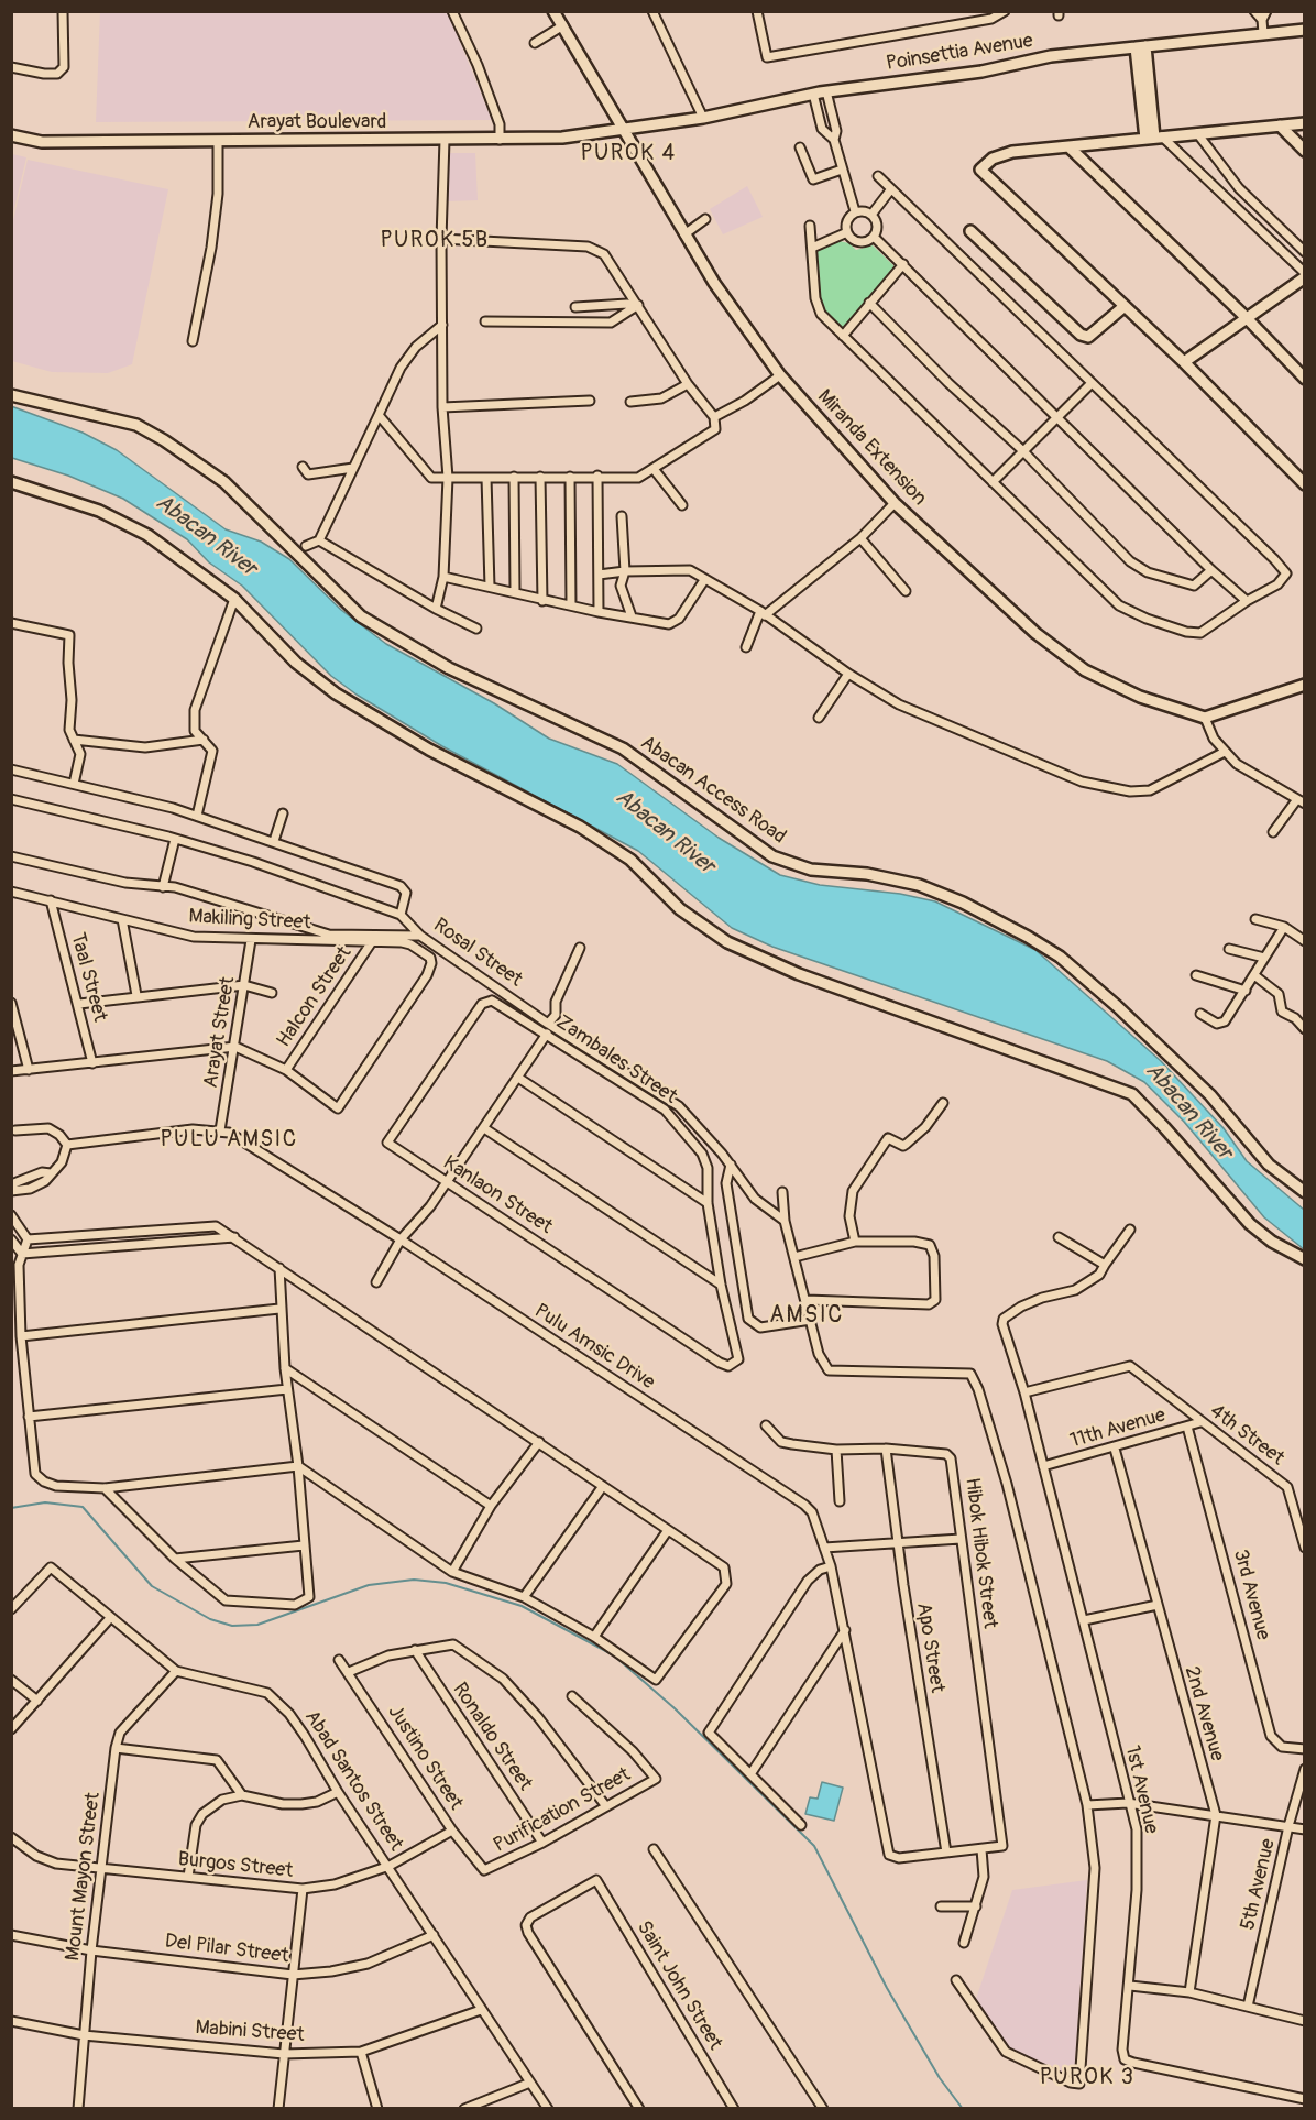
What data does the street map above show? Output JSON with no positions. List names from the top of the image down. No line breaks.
{"streets":{"street":["Poinsettia Avenue","Arayat Boulevard","Miranda Extension","Abacan Access Road","Makiling Street","Rosal Street","Taal Street","Halcon Street","Arayat Street","Zambales Street","Kanlaon Street","Pulu Amsic Drive","11th Avenue","4th Street","Hibok Hibok Street","3rd Avenue","Apo Street","2nd Avenue","Ronaldo Street","Justino Street","Abad Santos Street","1st Avenue","Purification Street","Burgos Street","Mount Mayon Street","5th Avenue","Del Pilar Street","Saint John Street","Mabini Street"]},"crossings":[["Poinsettia Avenue","Arayat Boulevard"],["Poinsettia Avenue","Miranda Extension"],["Arayat Boulevard","Miranda Extension"],["Makiling Street","Taal Street"],["Makiling Street","Halcon Street"],["Makiling Street","Arayat Street"],["Arayat Street","Pulu Amsic Drive"],["Zambales Street","Kanlaon Street"],["Pulu Amsic Drive","Apo Street"],["11th Avenue","4th Street"],["11th Avenue","3rd Avenue"],["11th Avenue","2nd Avenue"],["11th Avenue","1st Avenue"],["4th Street","1st Avenue"],["Hibok Hibok Street","Apo Street"],["Ronaldo Street","Purification Street"],["Justino Street","Purification Street"],["Justino Street","Burgos Street"],["Abad Santos Street","Burgos Street"],["Abad Santos Street","Mount Mayon Street"],["Abad Santos Street","Del Pilar Street"],["Abad Santos Street","Mabini Street"],["Burgos Street","Mount Mayon Street"],["Mount Mayon Street","Del Pilar Street"],["Mount Mayon Street","Mabini Street"]],"districts":["PUROK 4","PUROK 5B","PULU AMSIC","AMSIC","PUROK 3"],"water":["Abacan River"]}
